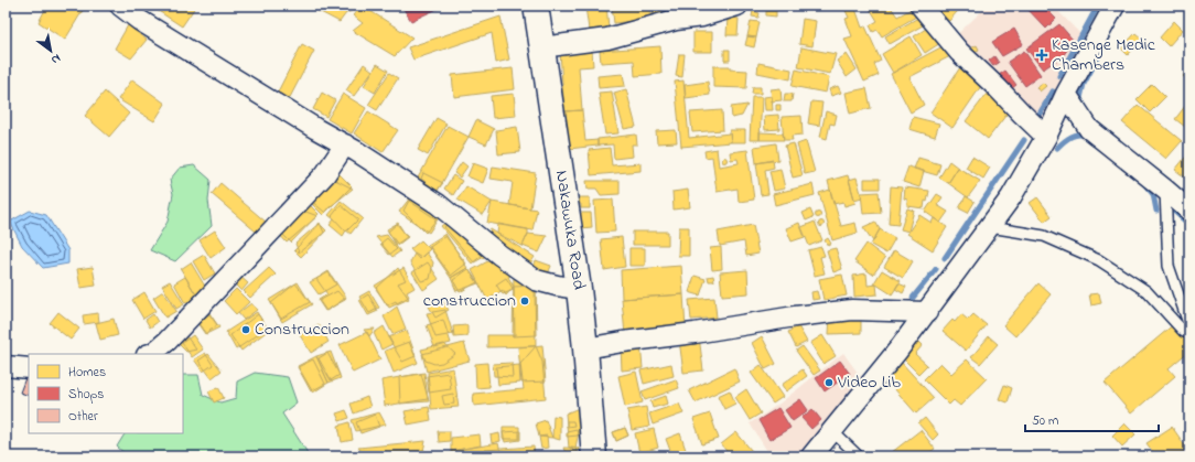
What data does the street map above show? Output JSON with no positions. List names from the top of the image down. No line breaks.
{"streets":{"main road":["Nakawuka Road"]},"places":{"health":["Kasenge Medic Chambers"],"other":["construccion","Construccion","Video Lib"]},"legend":["Homes","Shops","Other"],"scale_bar":"50 m","north":"bottom right"}
